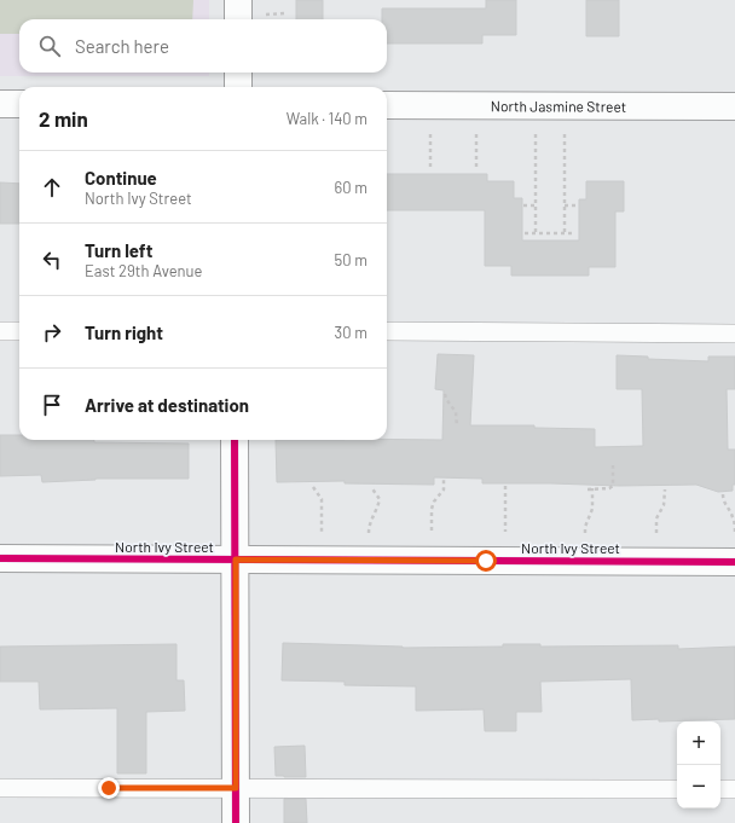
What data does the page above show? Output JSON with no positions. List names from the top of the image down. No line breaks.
{"streets":{"street":["North Jasmine Street","North Ivy Street"]},"page":{"search":"Search here","heading":["2 min","Walk · 140 m"],"list":[["Continue","North Ivy Street","60 m"],["Turn left","East 29th Avenue","50 m"],["Turn right","30 m"],"Arrive at destination"],"map_buttons":["+","−"]}}
